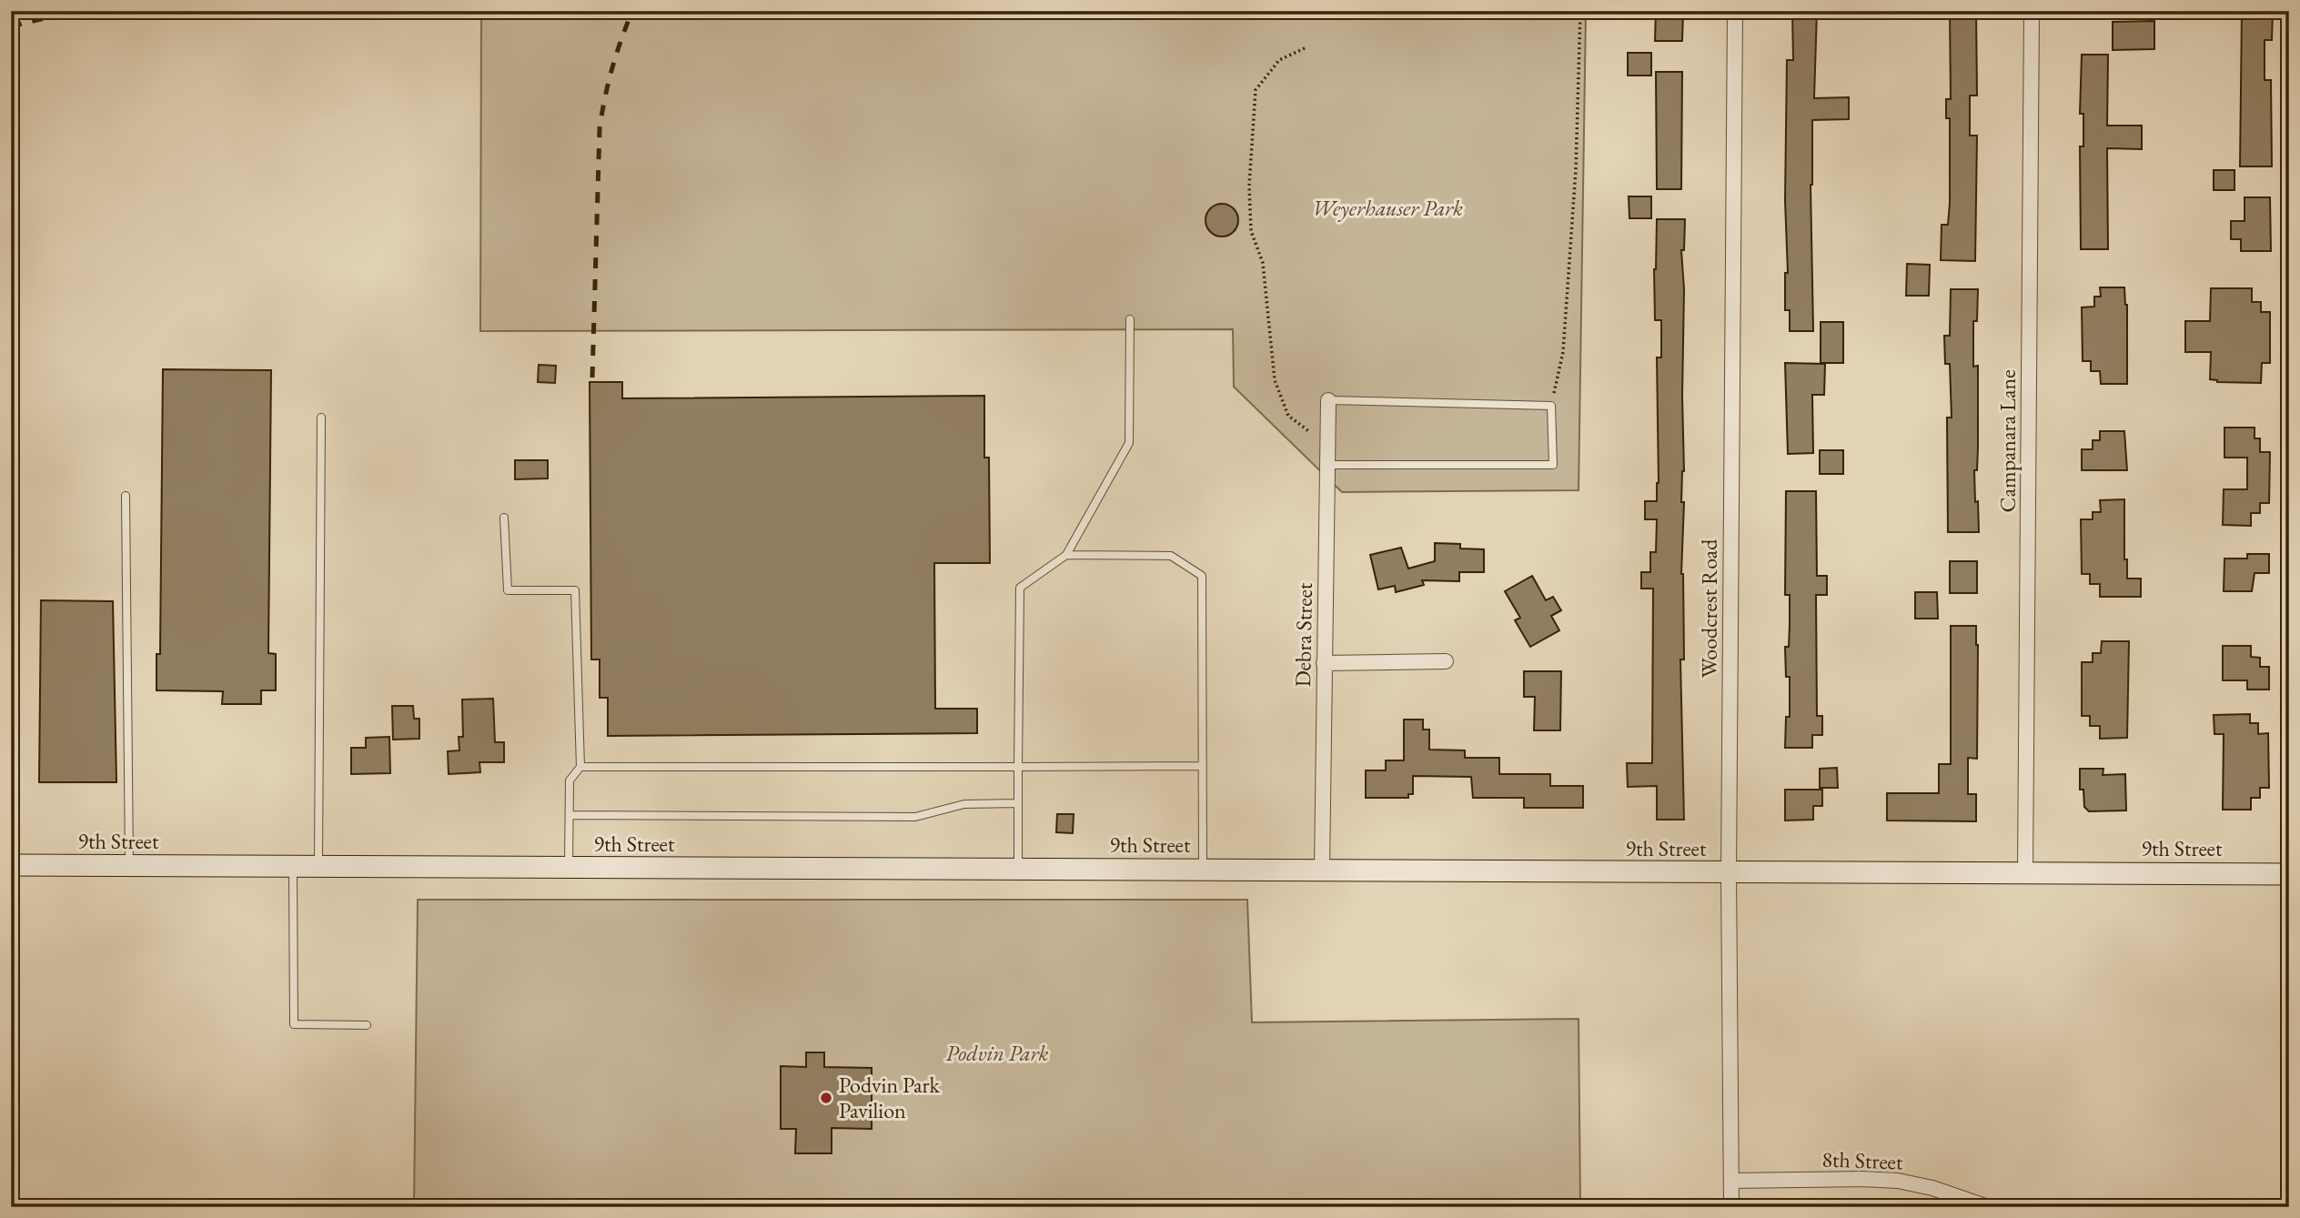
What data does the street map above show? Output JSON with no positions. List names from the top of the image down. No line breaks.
{"streets":{"street":["Campanara Lane","Woodcrest Road","Debra Street","9th Street","8th Street"]},"crossings":[["Campanara Lane","9th Street"],["Woodcrest Road","9th Street"],["Woodcrest Road","8th Street"],["Debra Street","9th Street"]],"parks":["Weyerhauser Park","Podvin Park"],"places":["Podvin Park Pavilion"]}
